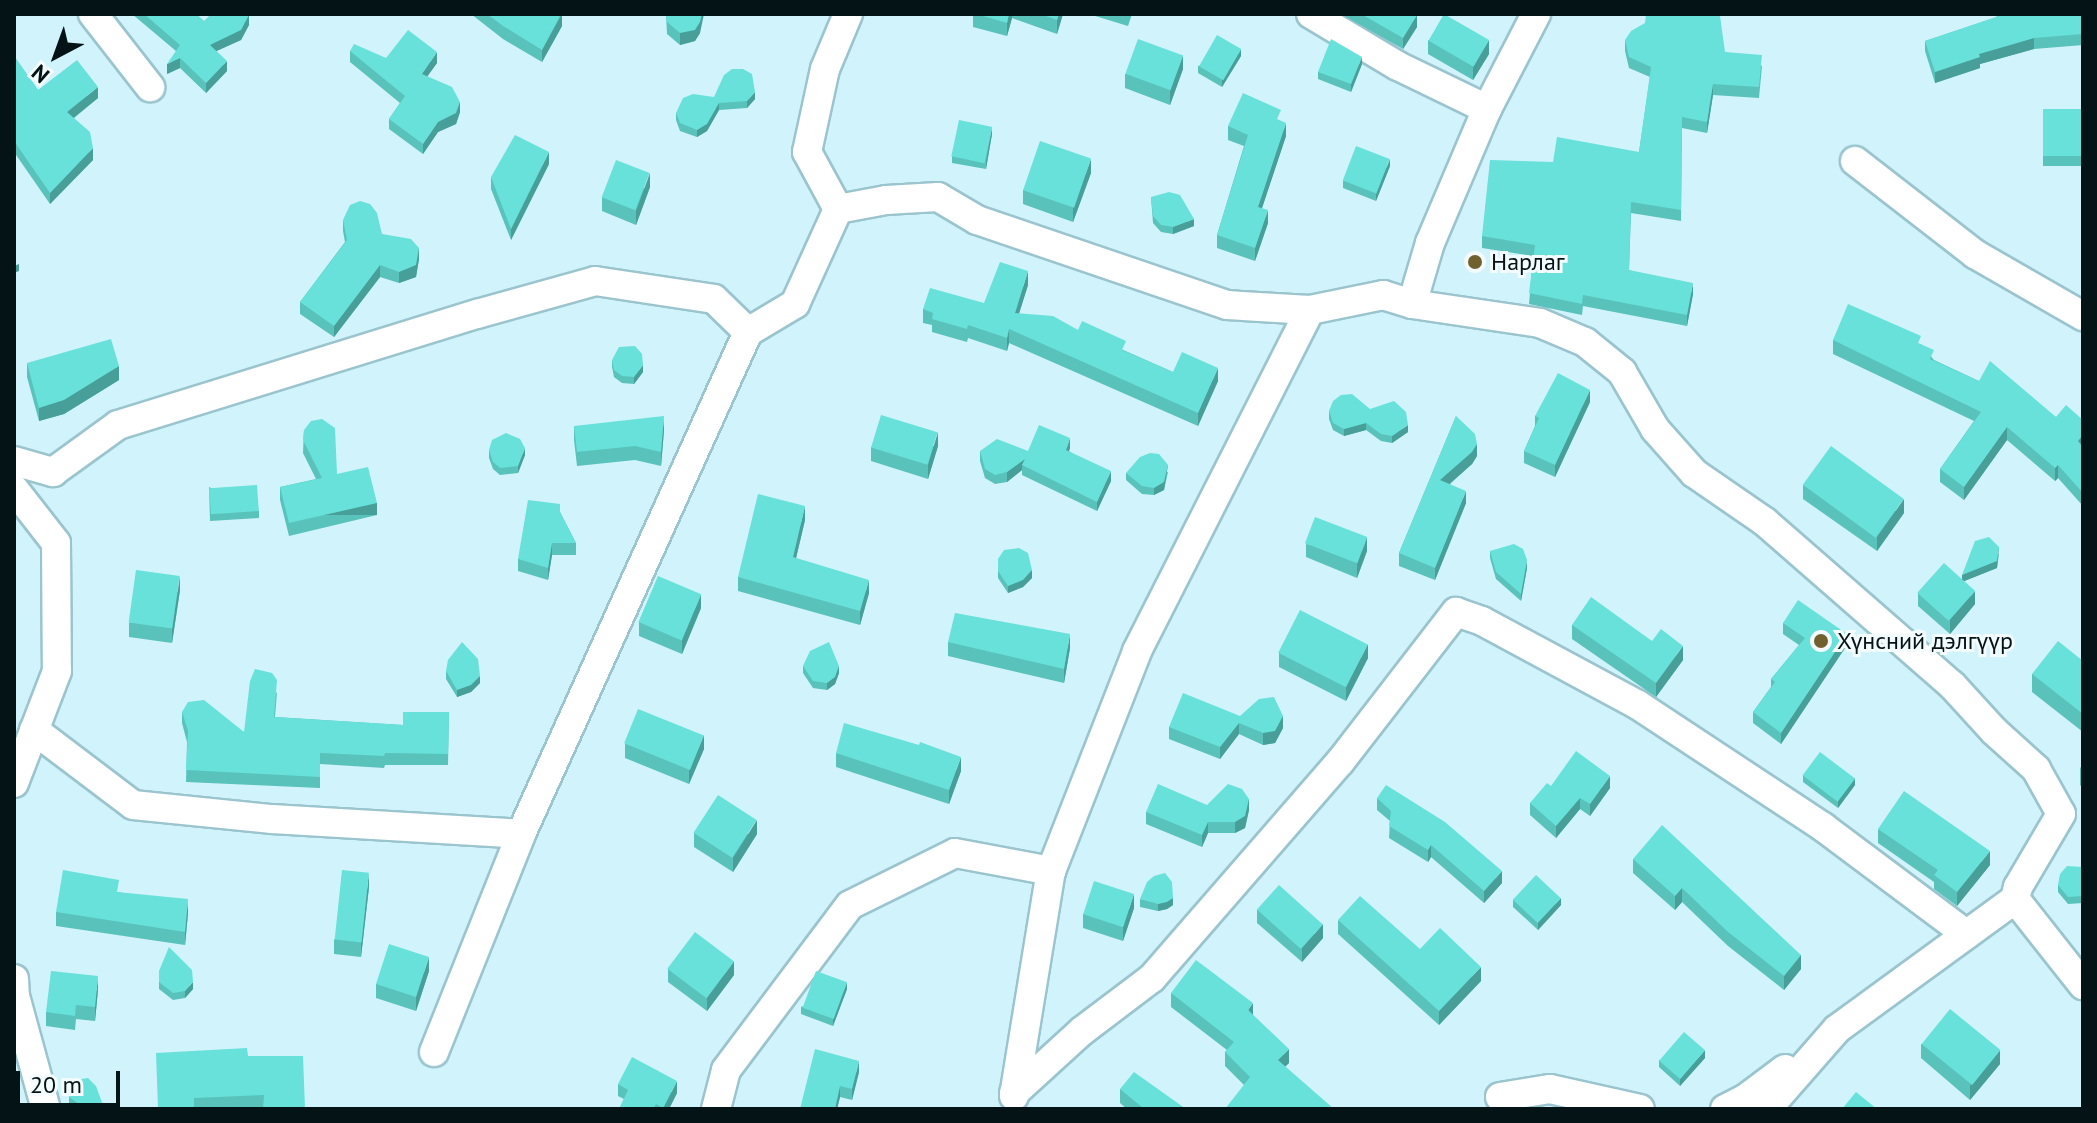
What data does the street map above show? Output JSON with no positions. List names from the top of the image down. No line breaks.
{"places":["Нарлаг","Хүнсний дэлгүүр"],"scale_bar":"20 m","north":"bottom left"}
